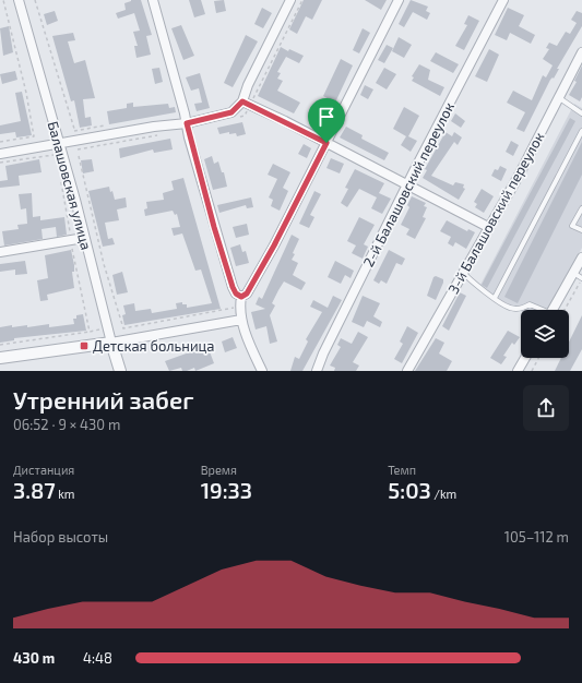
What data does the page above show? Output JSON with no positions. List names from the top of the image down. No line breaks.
{"streets":{"street":["2-й Балашовский переулок","Балашовская улица","3-й Балашовский переулок"]},"places":{"transit":["Детская больница"]},"page":{"heading":["Утренний забег","06:52 · 9 × 430 m"],"stats":[["Дистанция","3.87 km"],["Время","19:33"],["Темп","5:03 /km"]],"chart":["Набор высоты","105–112 m"],"list":[{"name":"430 m","note":"4:48"}]}}
